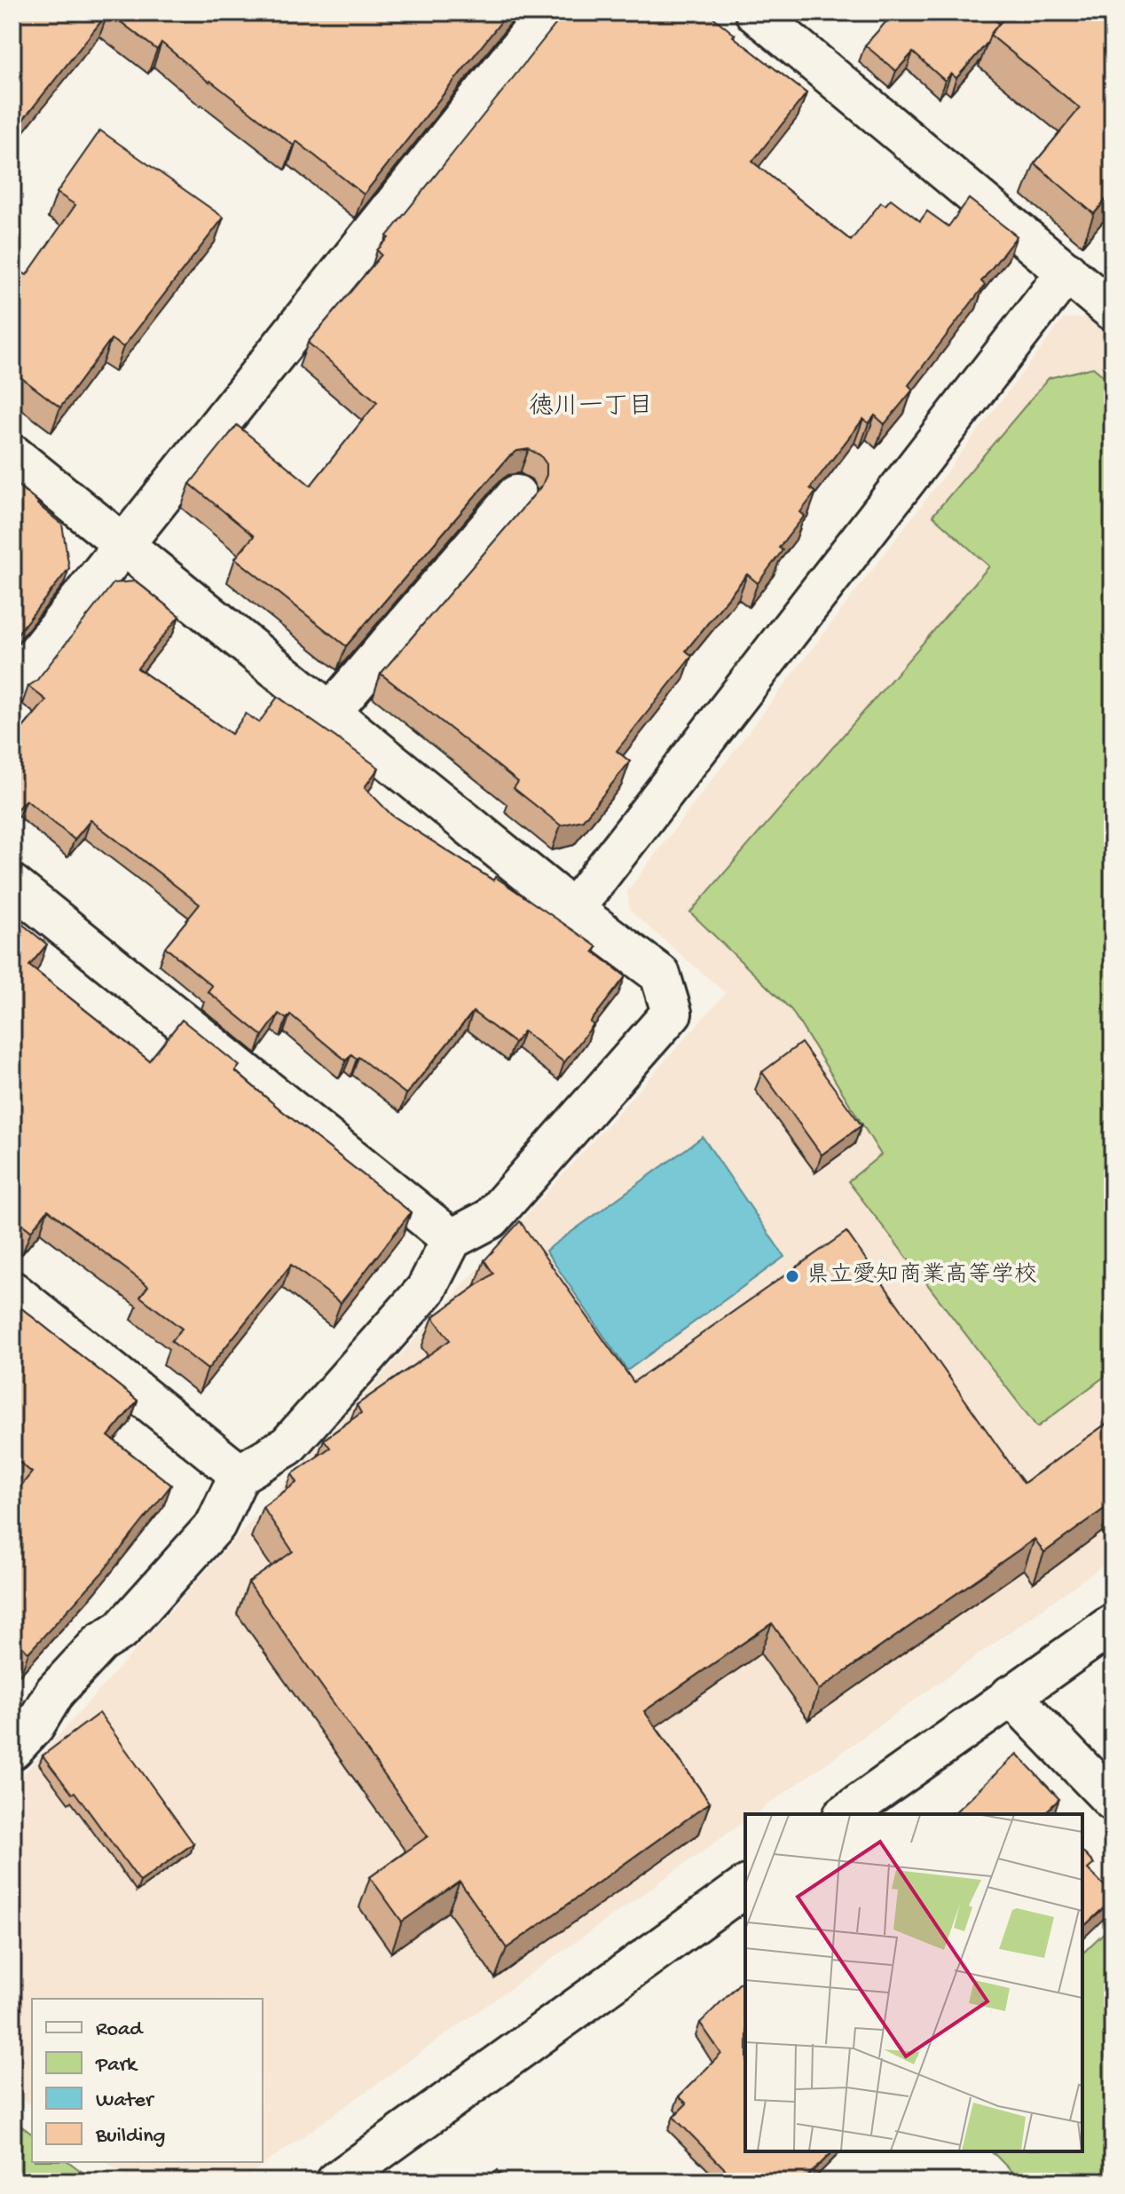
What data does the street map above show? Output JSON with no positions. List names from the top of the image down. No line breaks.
{"districts":["徳川一丁目"],"places":["県立愛知商業高等学校"],"legend":["Road","Park","Water","Building"]}
